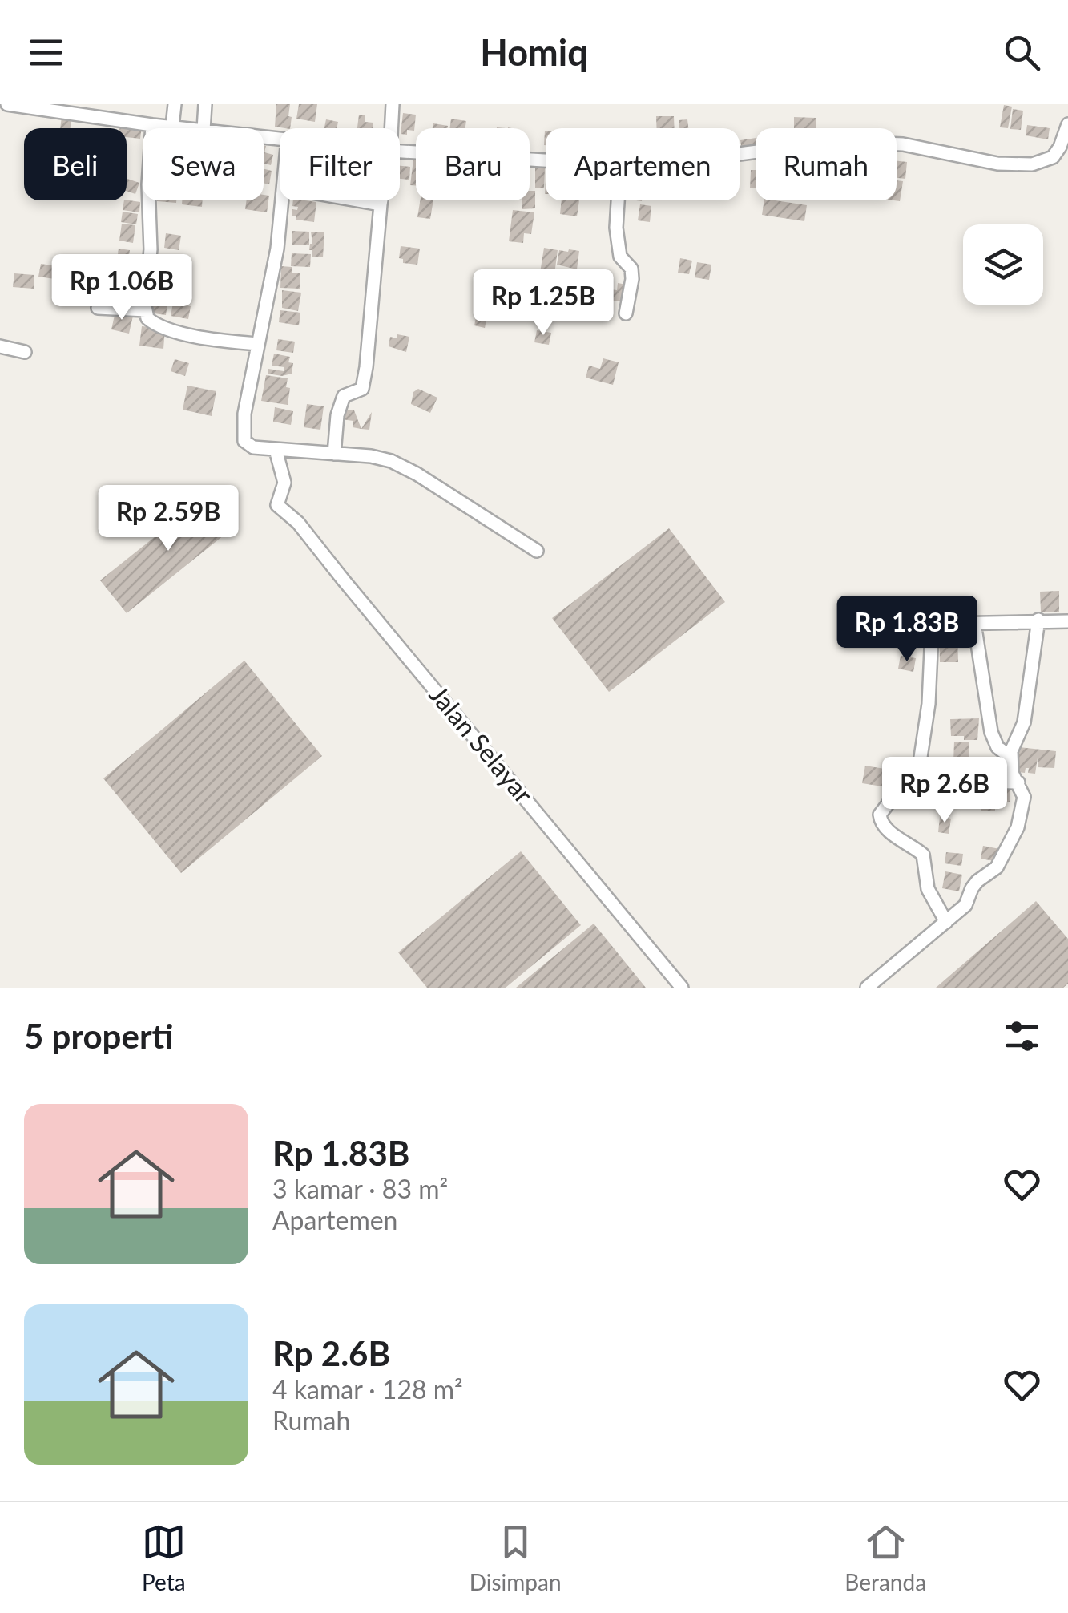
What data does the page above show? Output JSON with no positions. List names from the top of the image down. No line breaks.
{"streets":{"street":["Jalan Selayar"]},"page":{"header":"Homiq","chip":["Beli","Sewa","Filter","Baru","Apartemen","Rumah"],"price":["Rp 1.06B","Rp 1.25B","Rp 2.59B","Rp 1.83B","Rp 2.6B"],"heading":"5 properti","list":[{"name":"Rp 1.83B","note":"3 kamar · 83 m² · Apartemen"},{"name":"Rp 2.6B","note":"4 kamar · 128 m² · Rumah"}],"tabs":["Peta","Disimpan","Beranda"]}}
